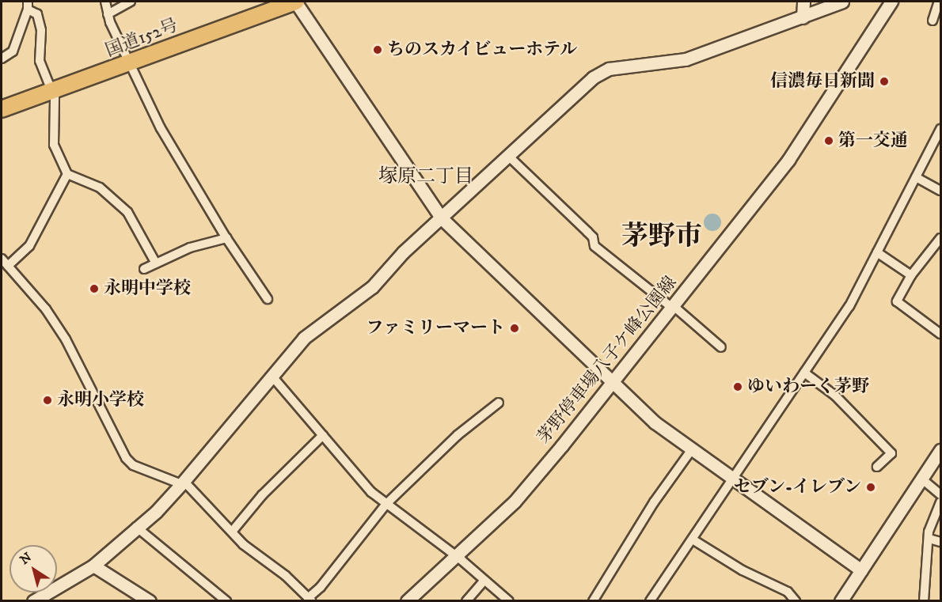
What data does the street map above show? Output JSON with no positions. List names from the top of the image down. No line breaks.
{"streets":{"highway":["国道152号"],"street":["茅野停車場八子ケ峰公園線"]},"districts":["塚原二丁目","茅野市"],"places":["ちのスカイビューホテル","信濃毎日新聞","第一交通","永明中学校","ファミリーマート","ゆいわーく茅野","永明小学校","セブン-イレブン"],"north":"top left"}
